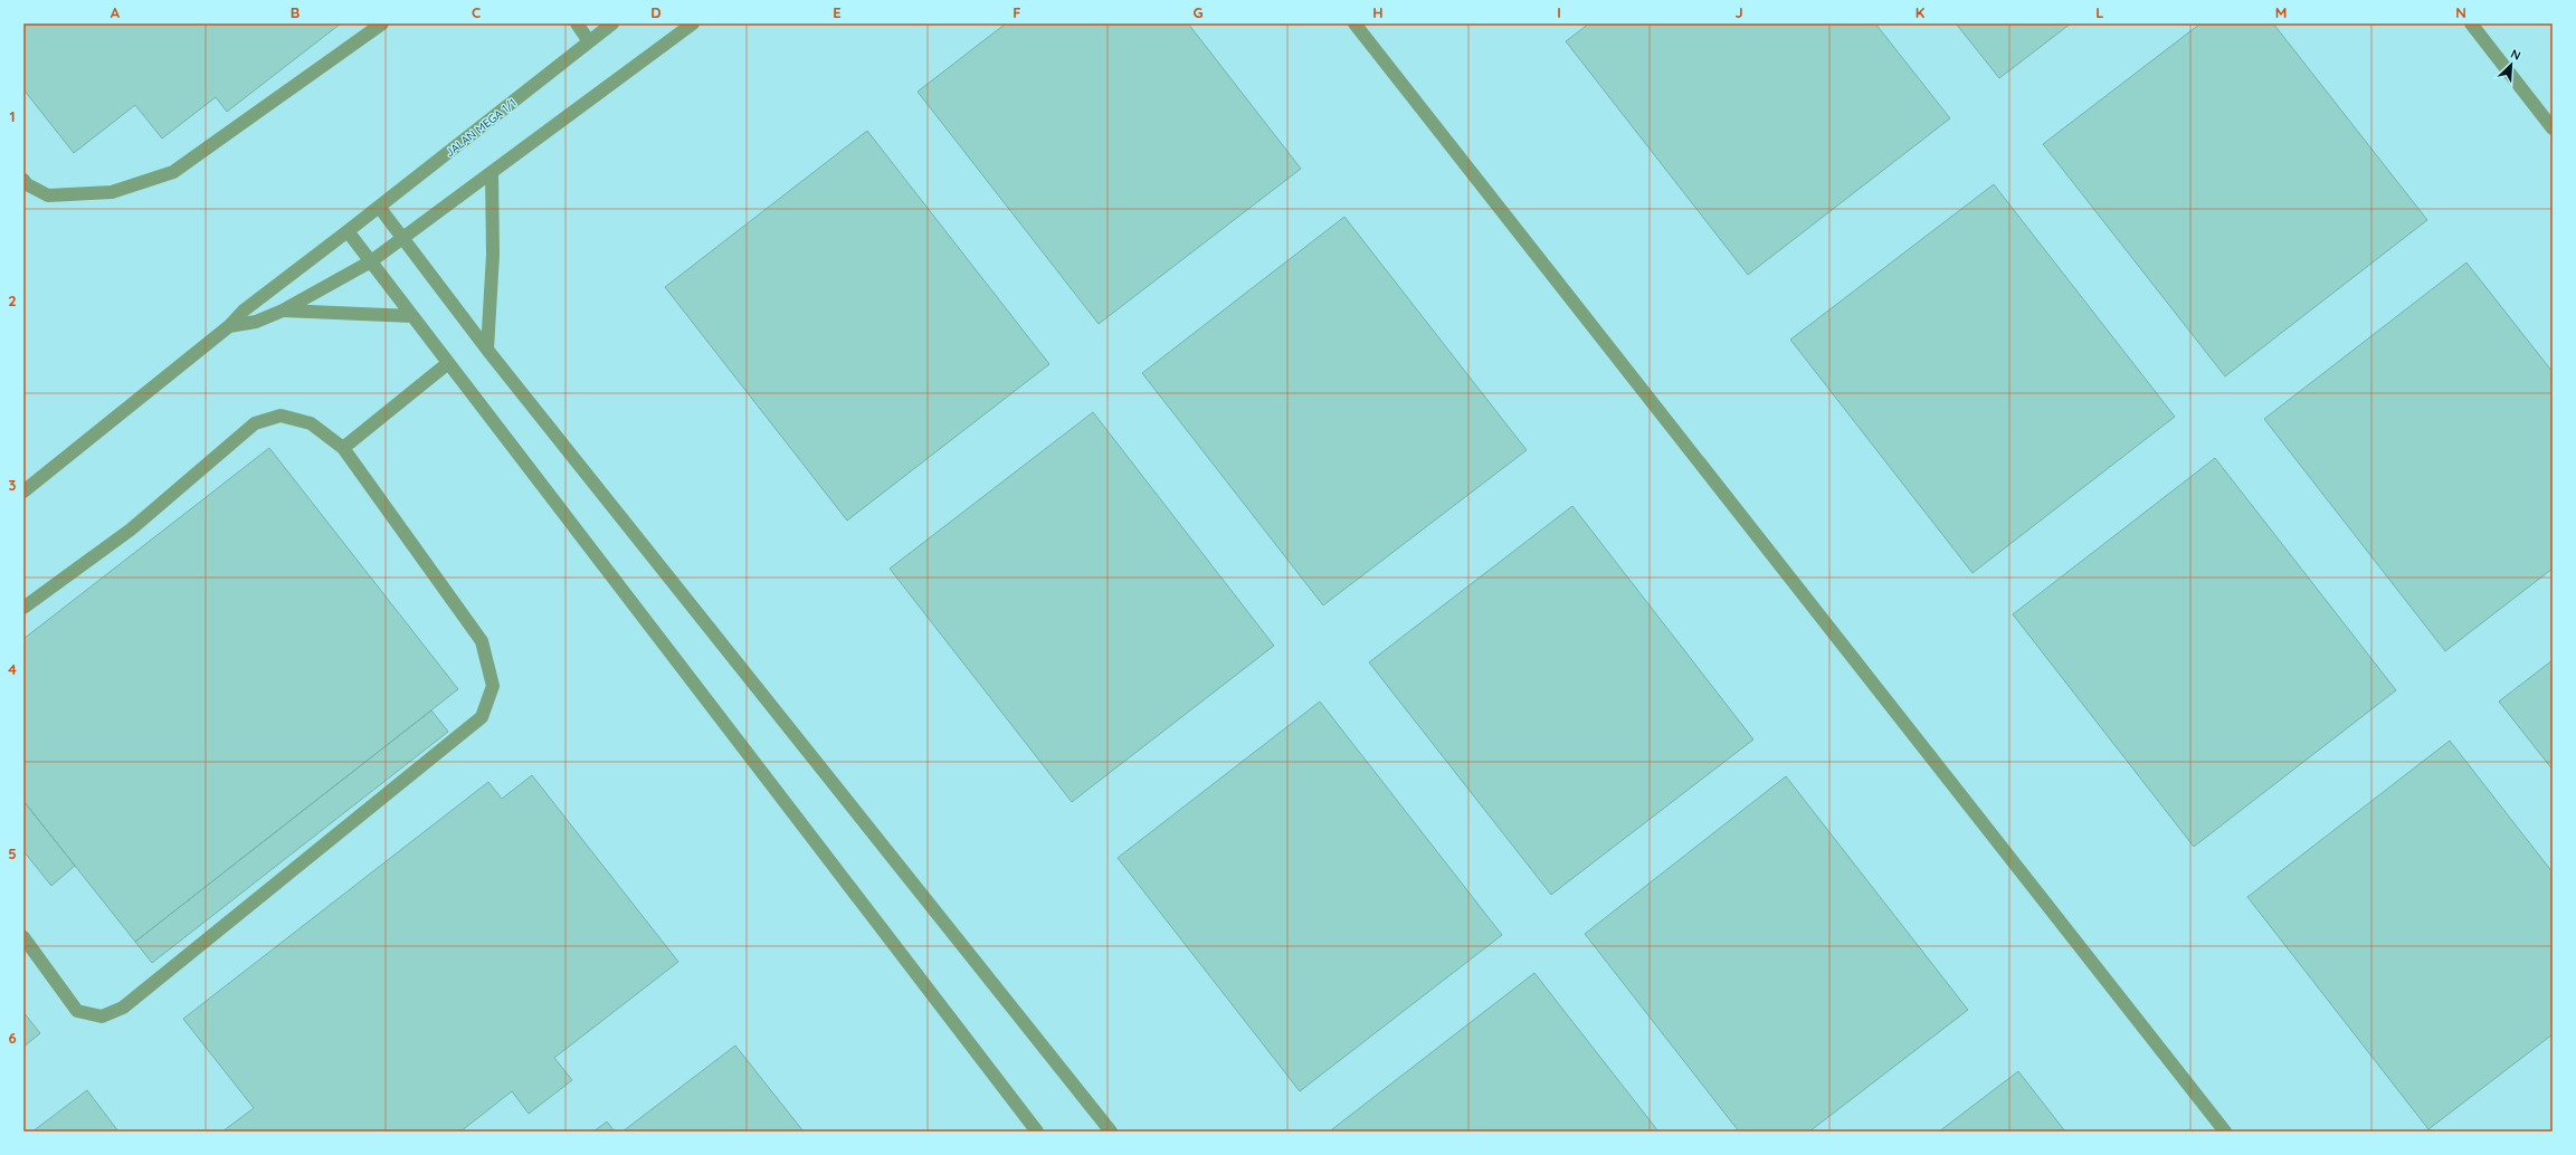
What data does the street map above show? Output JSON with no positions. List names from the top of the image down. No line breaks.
{"streets":{"street":["JALAN MEGA 1/1"]},"north":"top right","grid":{"columns":["A","B","C","D","E","F","G","H","I","J","K","L","M","N"],"rows":["1","2","3","4","5","6"]}}
